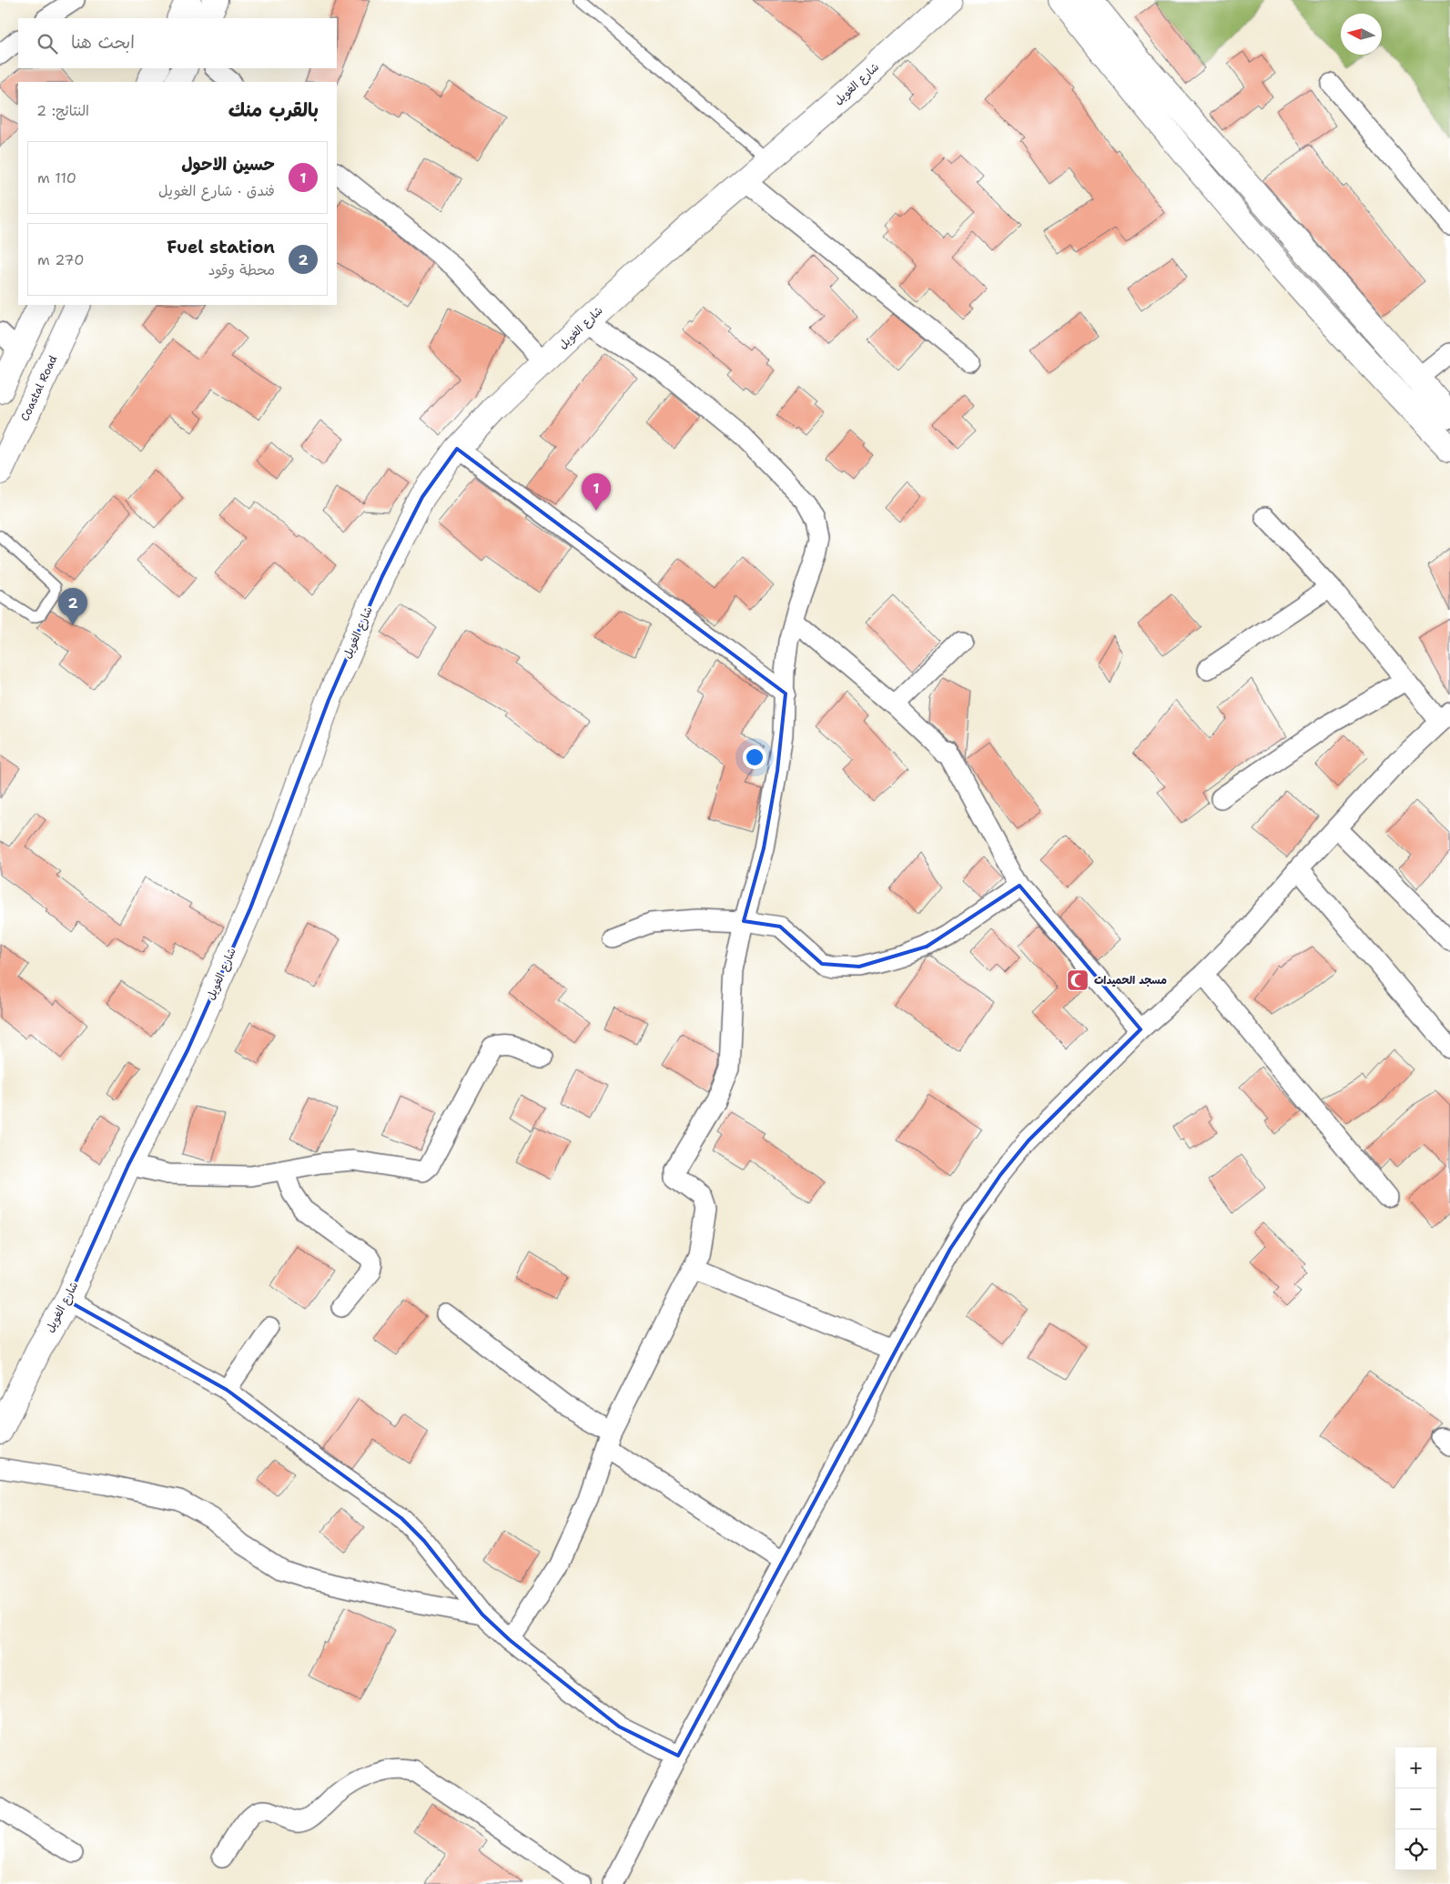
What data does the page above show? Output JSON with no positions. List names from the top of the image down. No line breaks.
{"streets":{"main road":["شارع الغويل","Coastal Road"]},"places":{"mosque":["مسجد الحميدات"]},"north":"left","page":{"search":"ابحث هنا","heading":["بالقرب منك","النتائج: 2"],"list":[{"mark":"1","name":"حسين الاحول","note":"فندق · شارع الغويل","value":"110 m"},{"mark":"2","name":"Fuel station","note":"محطة وقود","value":"270 m"}],"pins":["1","2"],"map_buttons":["+","−"]}}
